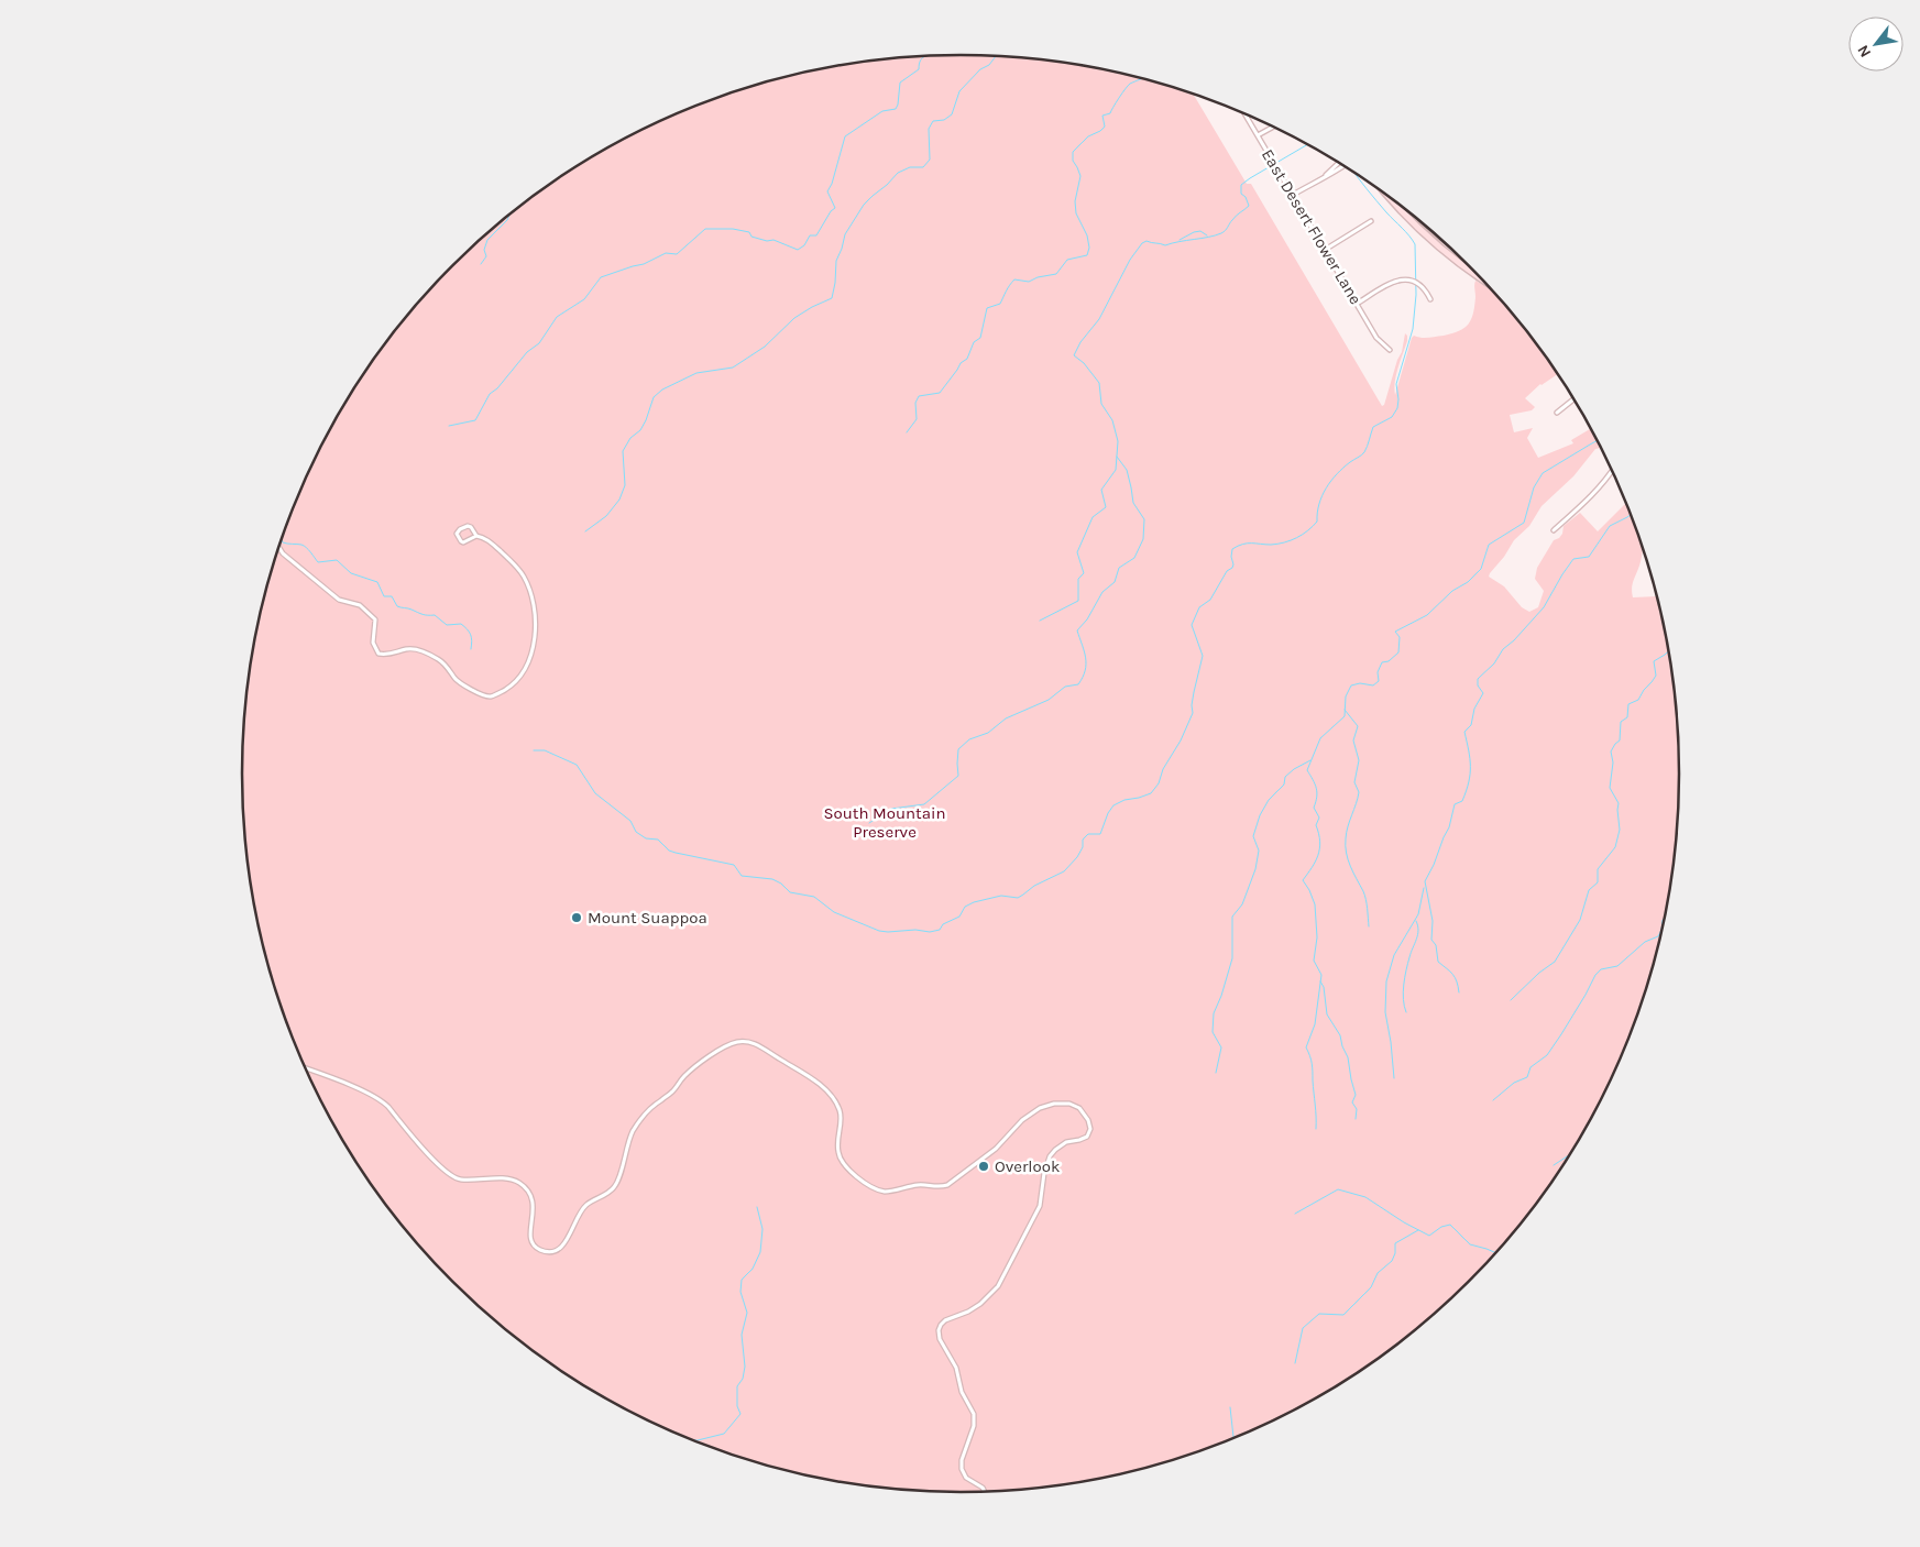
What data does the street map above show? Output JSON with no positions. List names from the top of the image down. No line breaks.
{"streets":{"street":["East Desert Flower Lane"]},"parks":["South Mountain Preserve"],"places":["Mount Suappoa","Overlook"],"north":"bottom left"}
